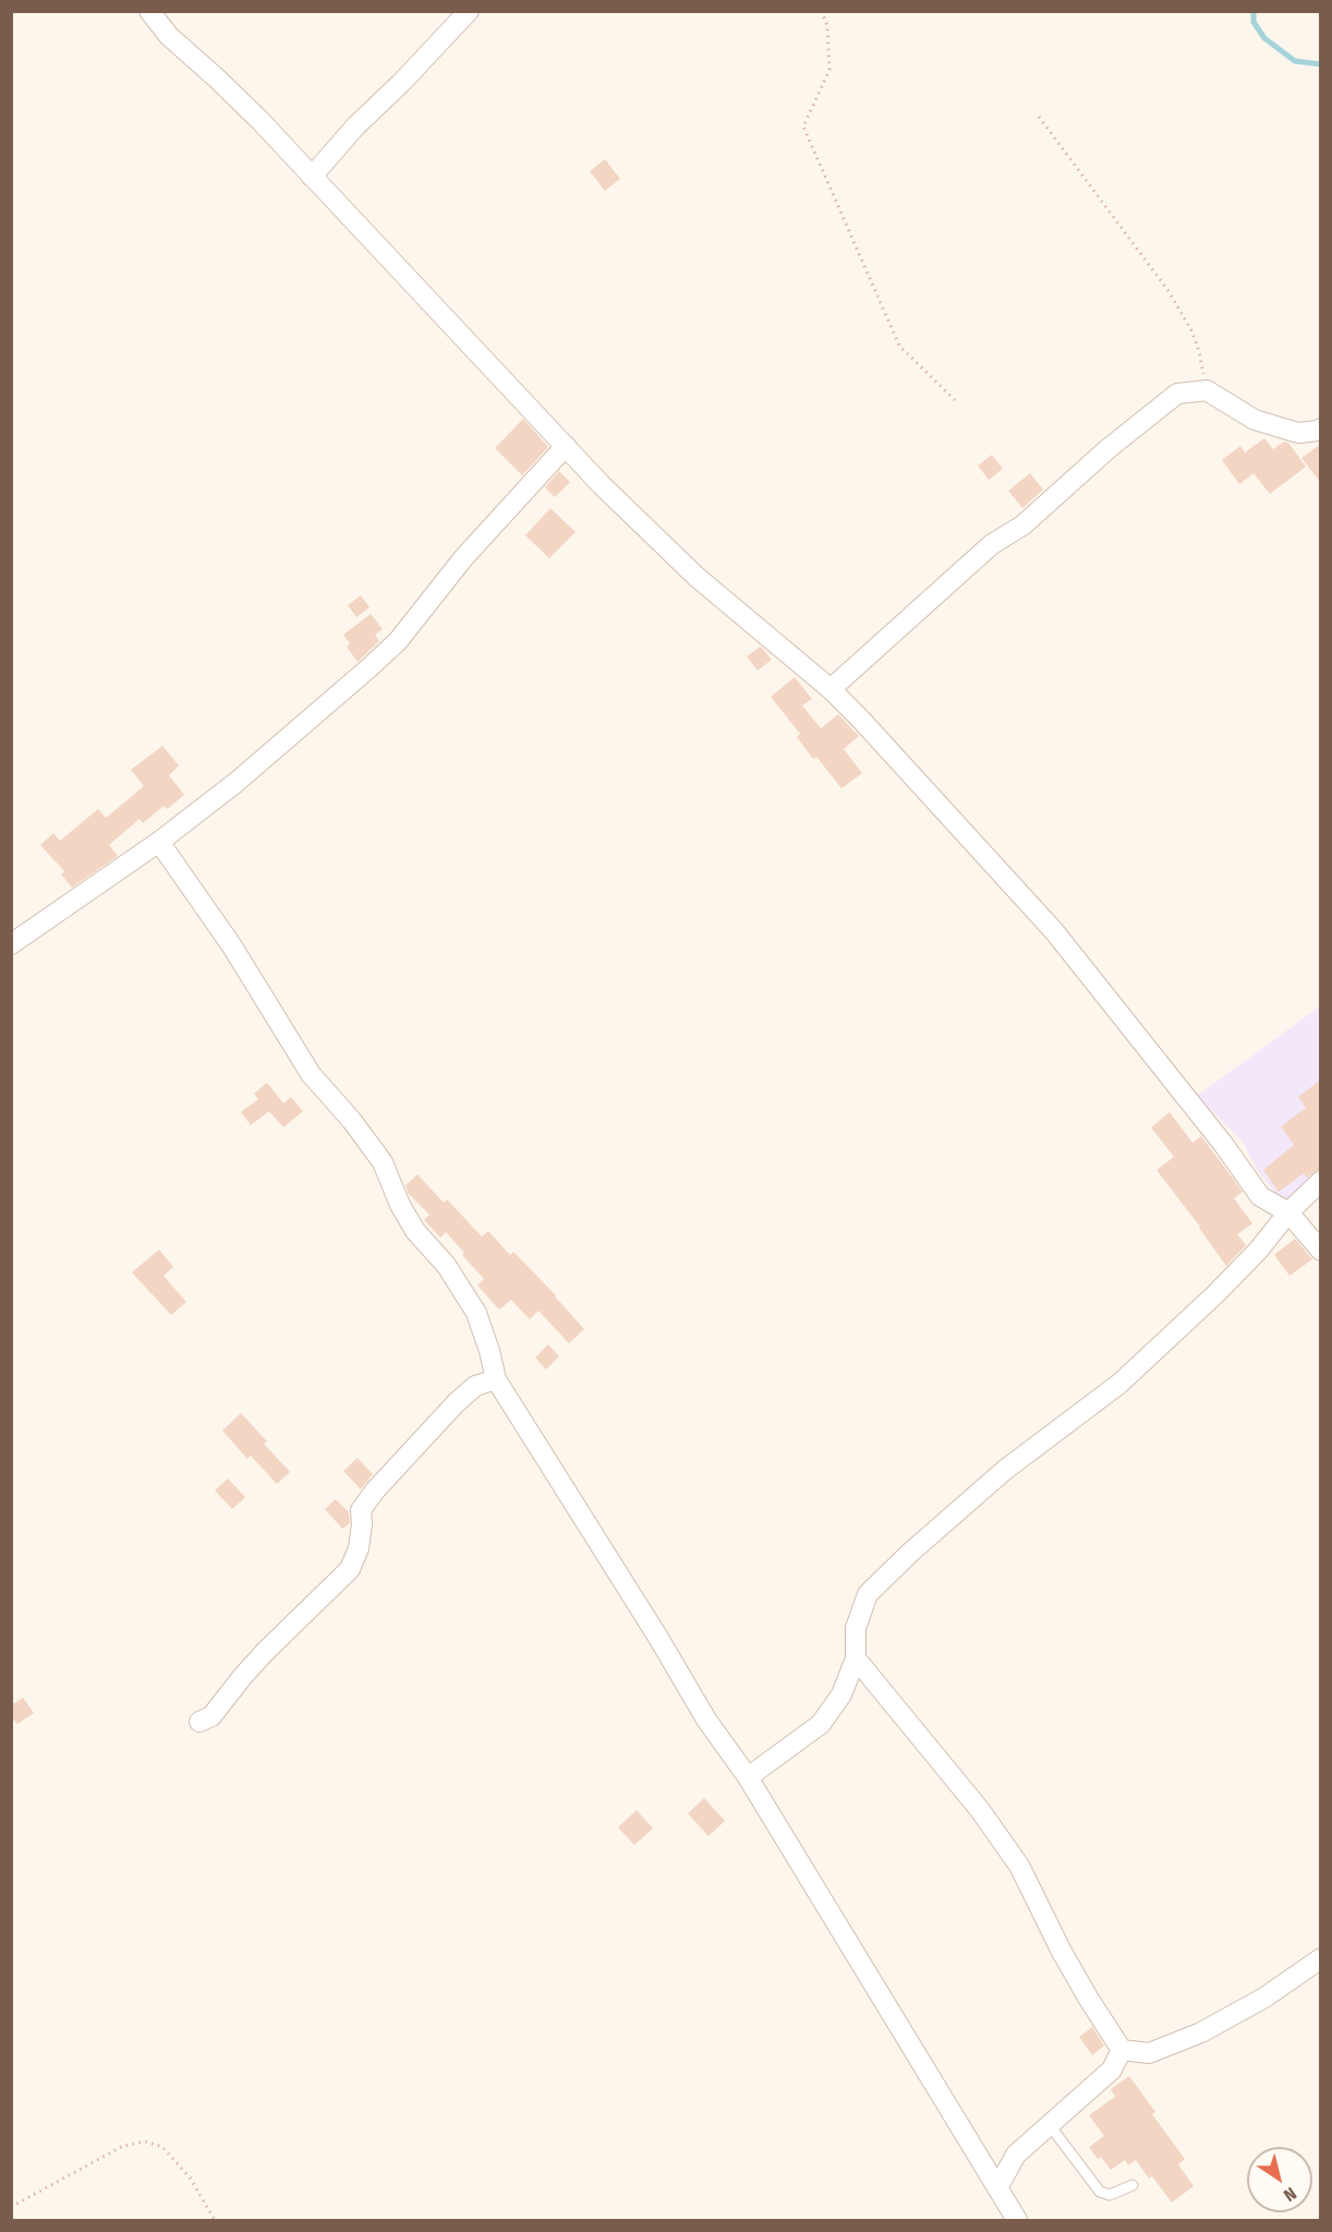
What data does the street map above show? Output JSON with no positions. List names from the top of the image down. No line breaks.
{"north":"bottom right"}
